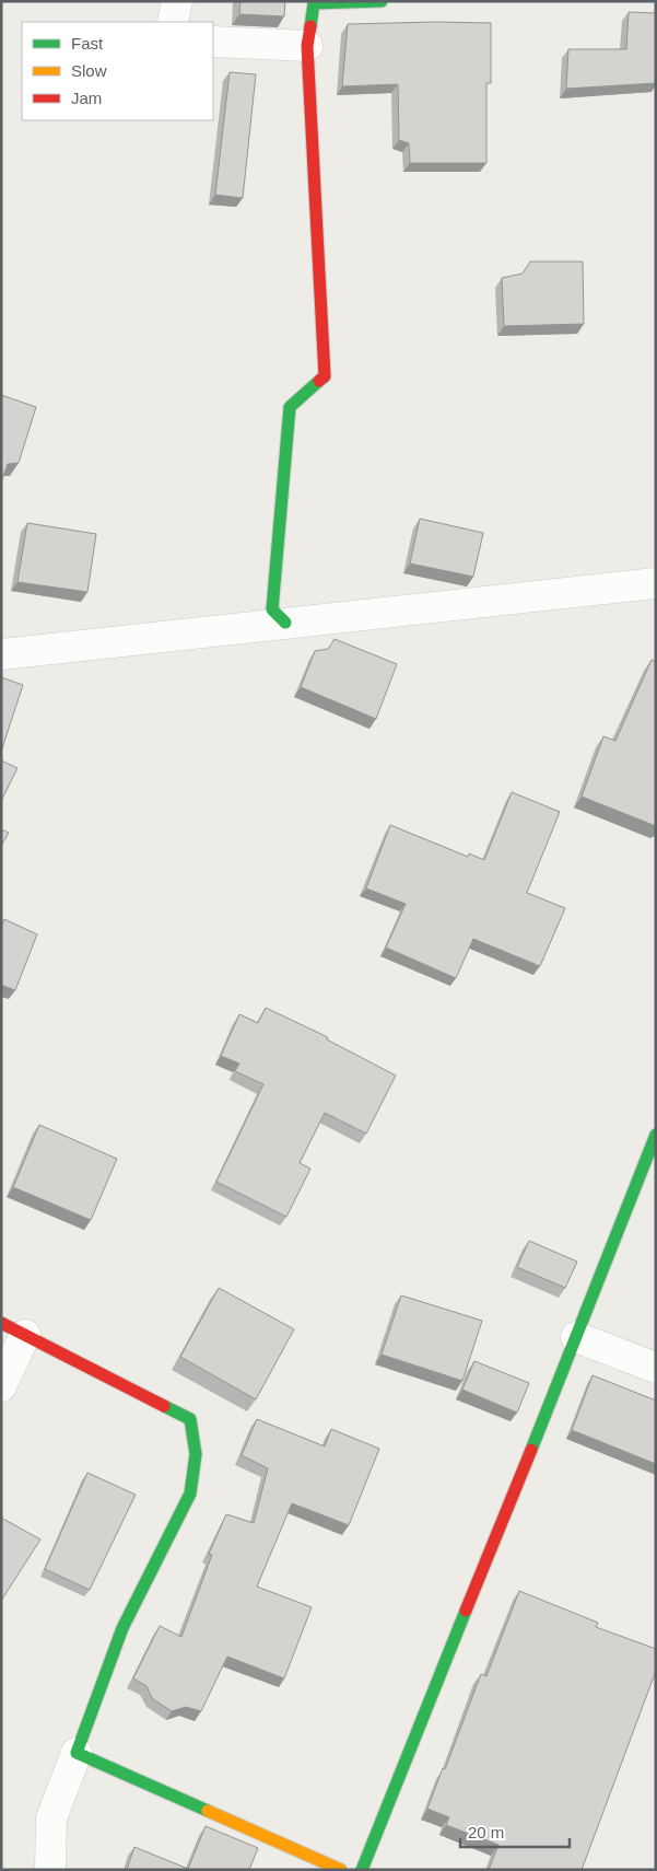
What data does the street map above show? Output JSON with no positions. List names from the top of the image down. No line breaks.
{"legend":["Fast","Slow","Jam"],"scale_bar":"20 m"}
